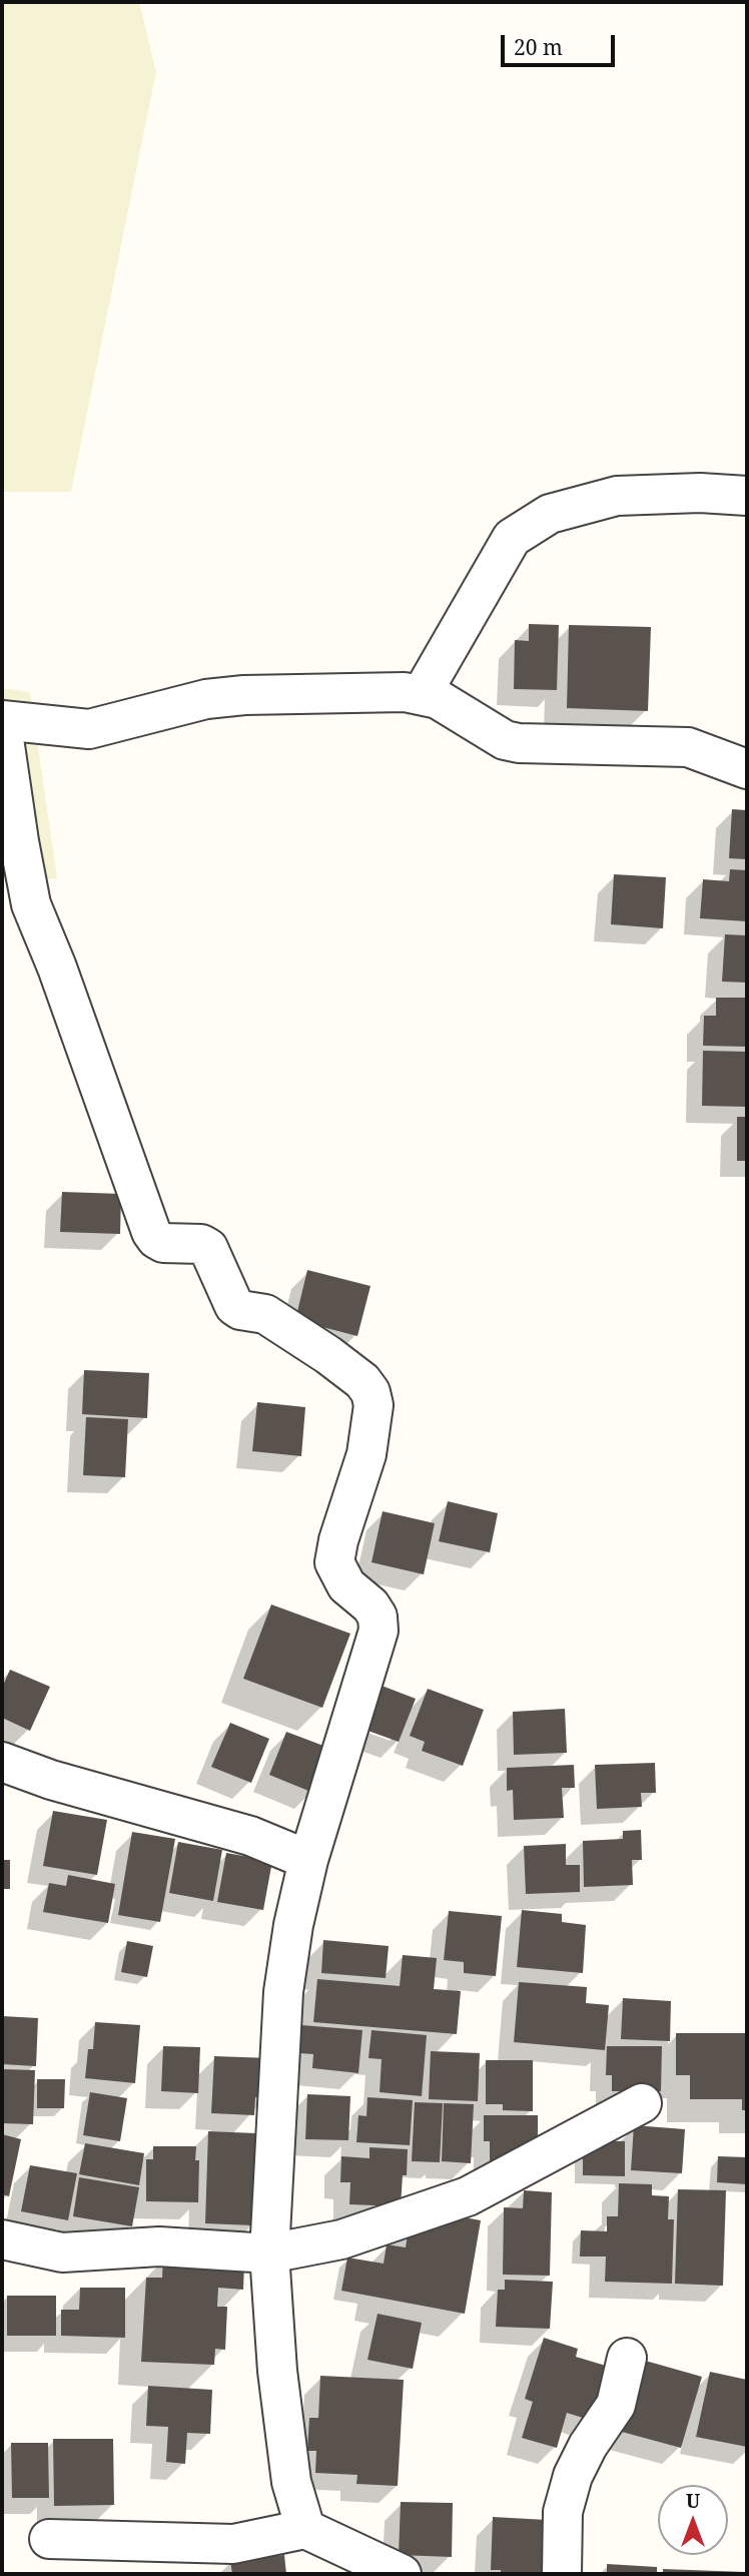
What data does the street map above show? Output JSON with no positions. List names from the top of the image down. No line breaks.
{"scale_bar":"20 m","north":"top"}
